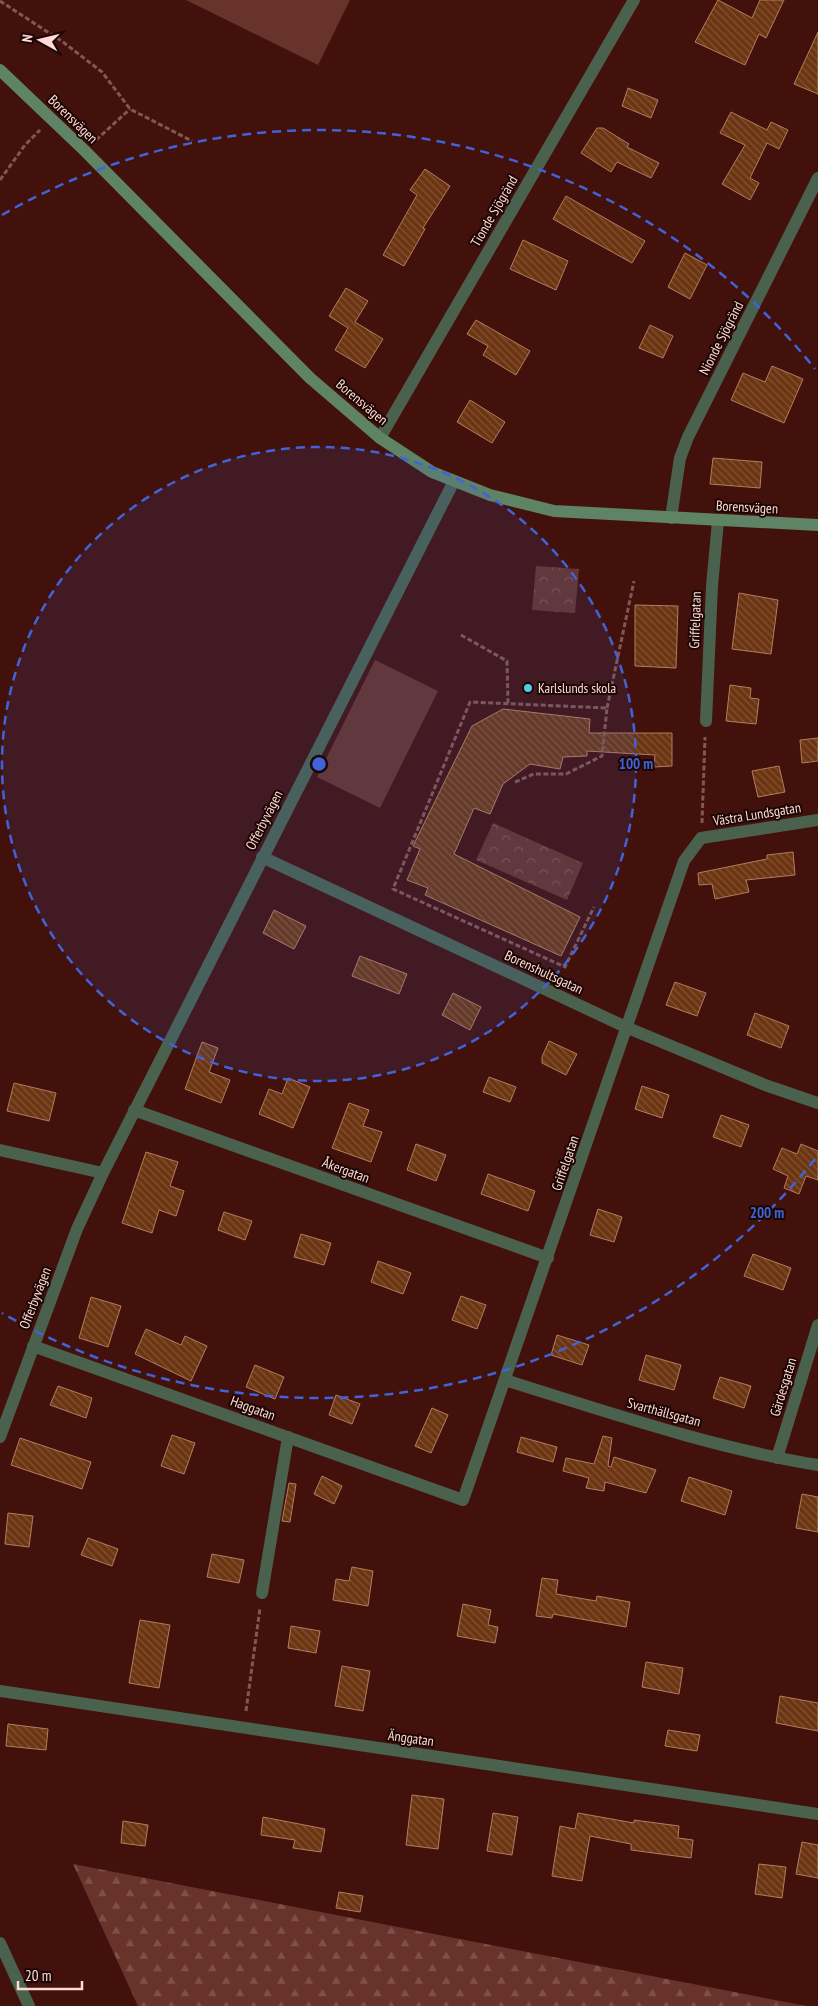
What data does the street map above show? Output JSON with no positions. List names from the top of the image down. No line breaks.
{"streets":{"street":["Borensvägen","Tionde Sjögränd","Nionde Sjögränd","Griffelgatan","Västra Lundsgatan","Offerbyvägen","Borenshultsgatan","Åkergatan","Gärdesgatan","Haggatan","Svarthällsgatan","Änggatan"]},"crossings":[["Borensvägen","Tionde Sjögränd"],["Borensvägen","Nionde Sjögränd"],["Borensvägen","Griffelgatan"],["Borensvägen","Offerbyvägen"],["Griffelgatan","Västra Lundsgatan"],["Griffelgatan","Borenshultsgatan"],["Griffelgatan","Åkergatan"],["Griffelgatan","Haggatan"],["Griffelgatan","Svarthällsgatan"],["Offerbyvägen","Borenshultsgatan"],["Offerbyvägen","Åkergatan"],["Offerbyvägen","Haggatan"],["Gärdesgatan","Svarthällsgatan"]],"places":["Karlslunds skola"],"scale_bar":"20 m","north":"left","rings":["100 m","200 m"]}
